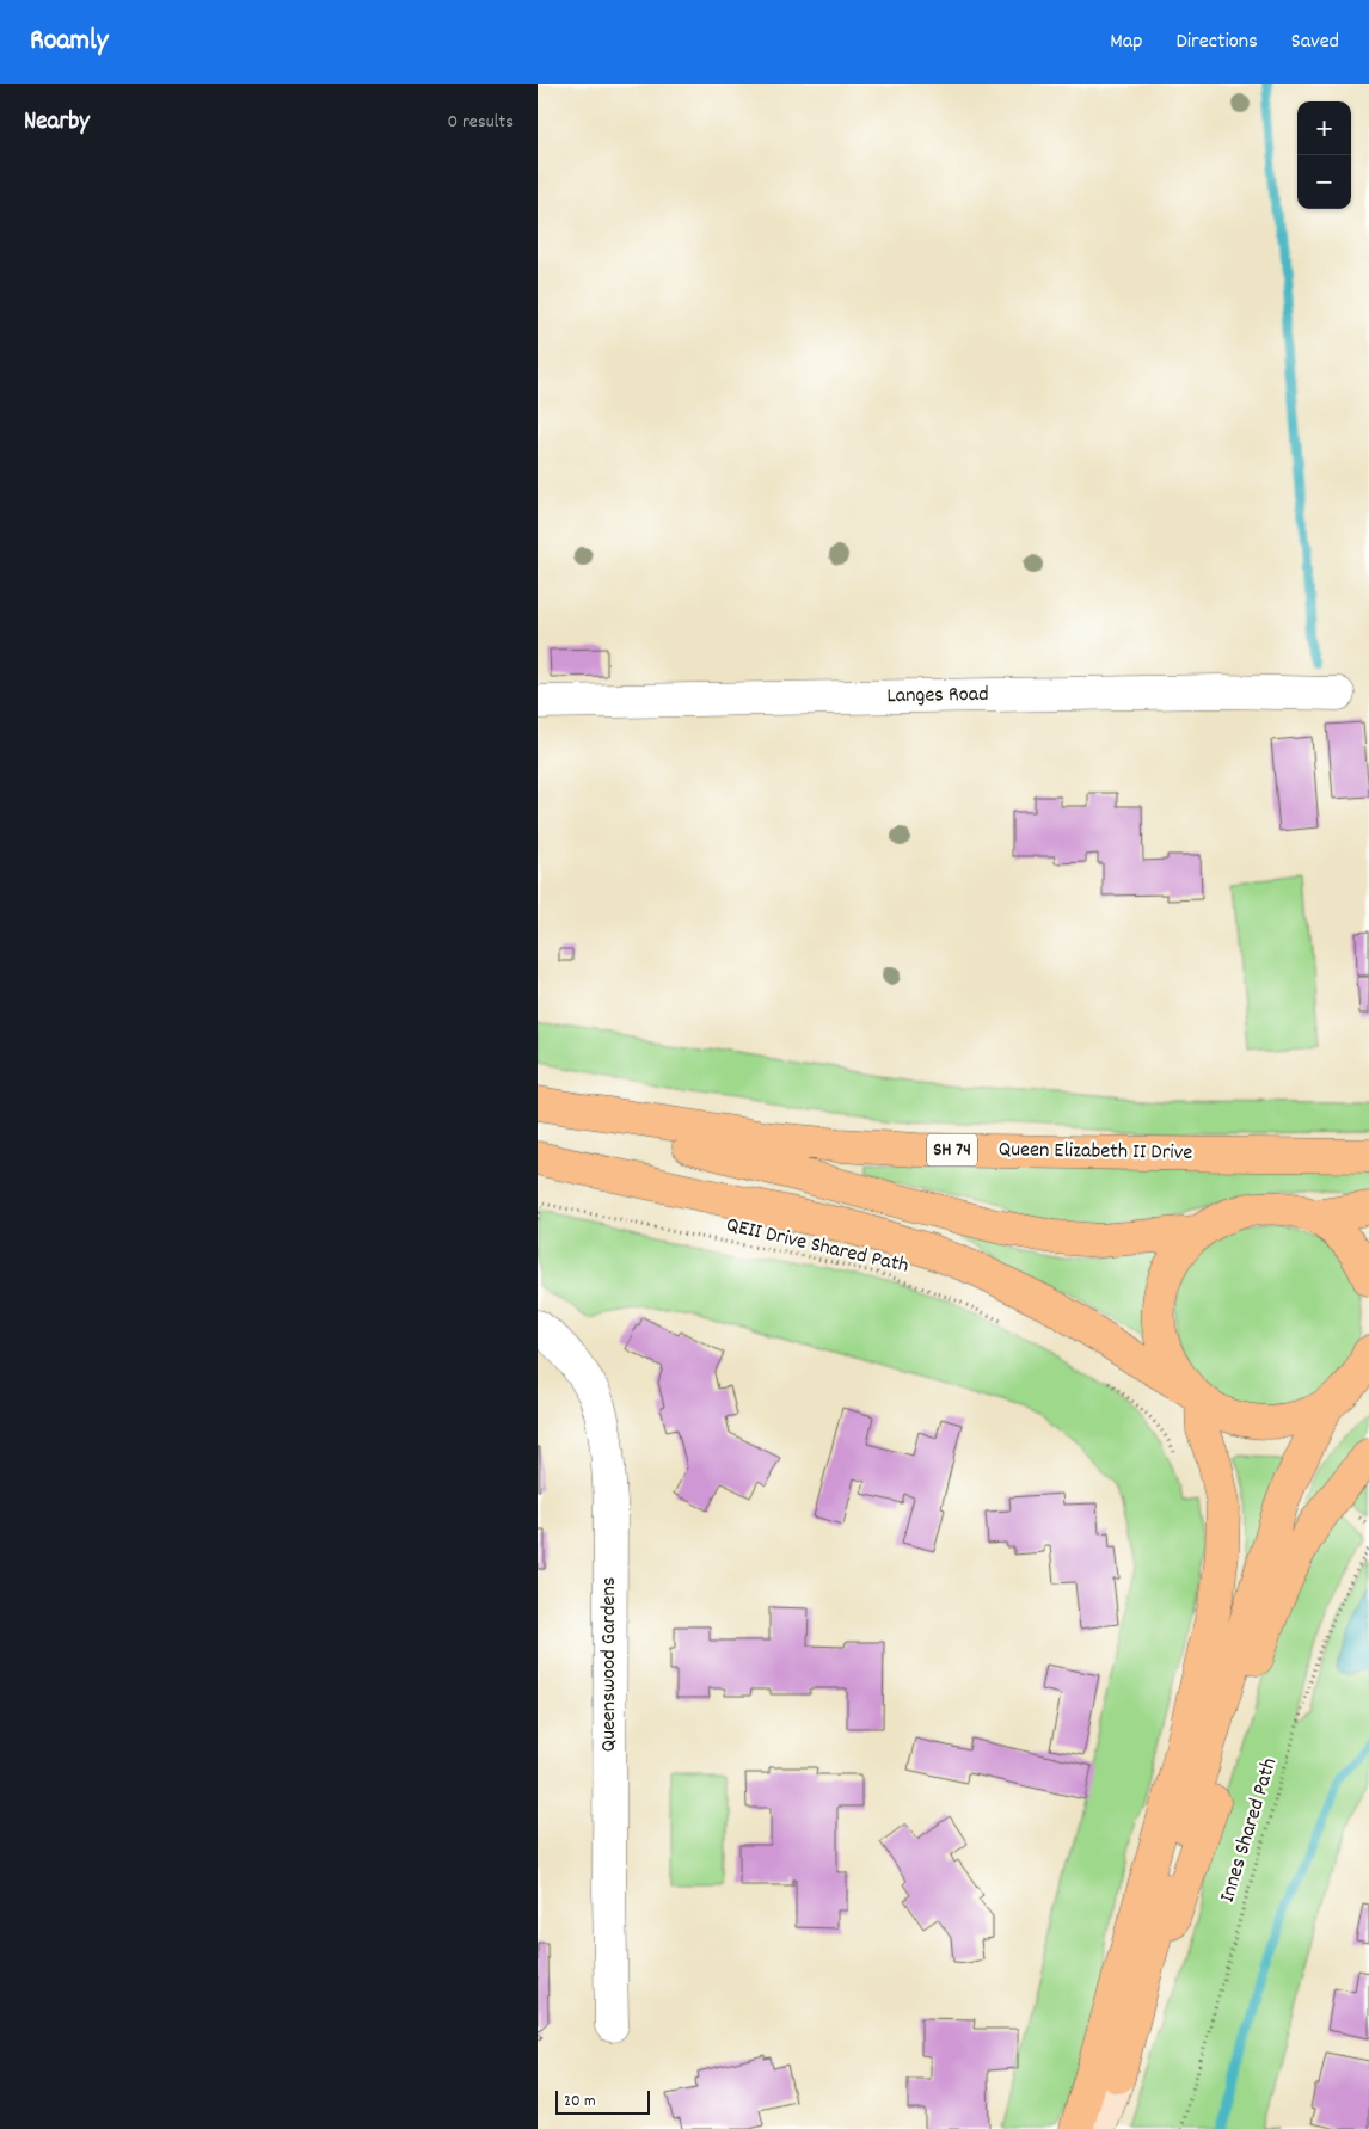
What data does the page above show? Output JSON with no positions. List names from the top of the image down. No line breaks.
{"streets":{"highway":["SH 74","Queen Elizabeth II Drive"],"street":["Langes Road","Queenswood Gardens"],"path":["QEII Drive Shared Path","Innes Shared Path"]},"crossings":[["SH 74","Queen Elizabeth II Drive"]],"scale_bar":"20 m","page":{"header":"Roamly","nav":["Map","Directions","Saved"],"heading":["Nearby","0 results"],"map_buttons":["+","−"],"scale":"20 m"}}
